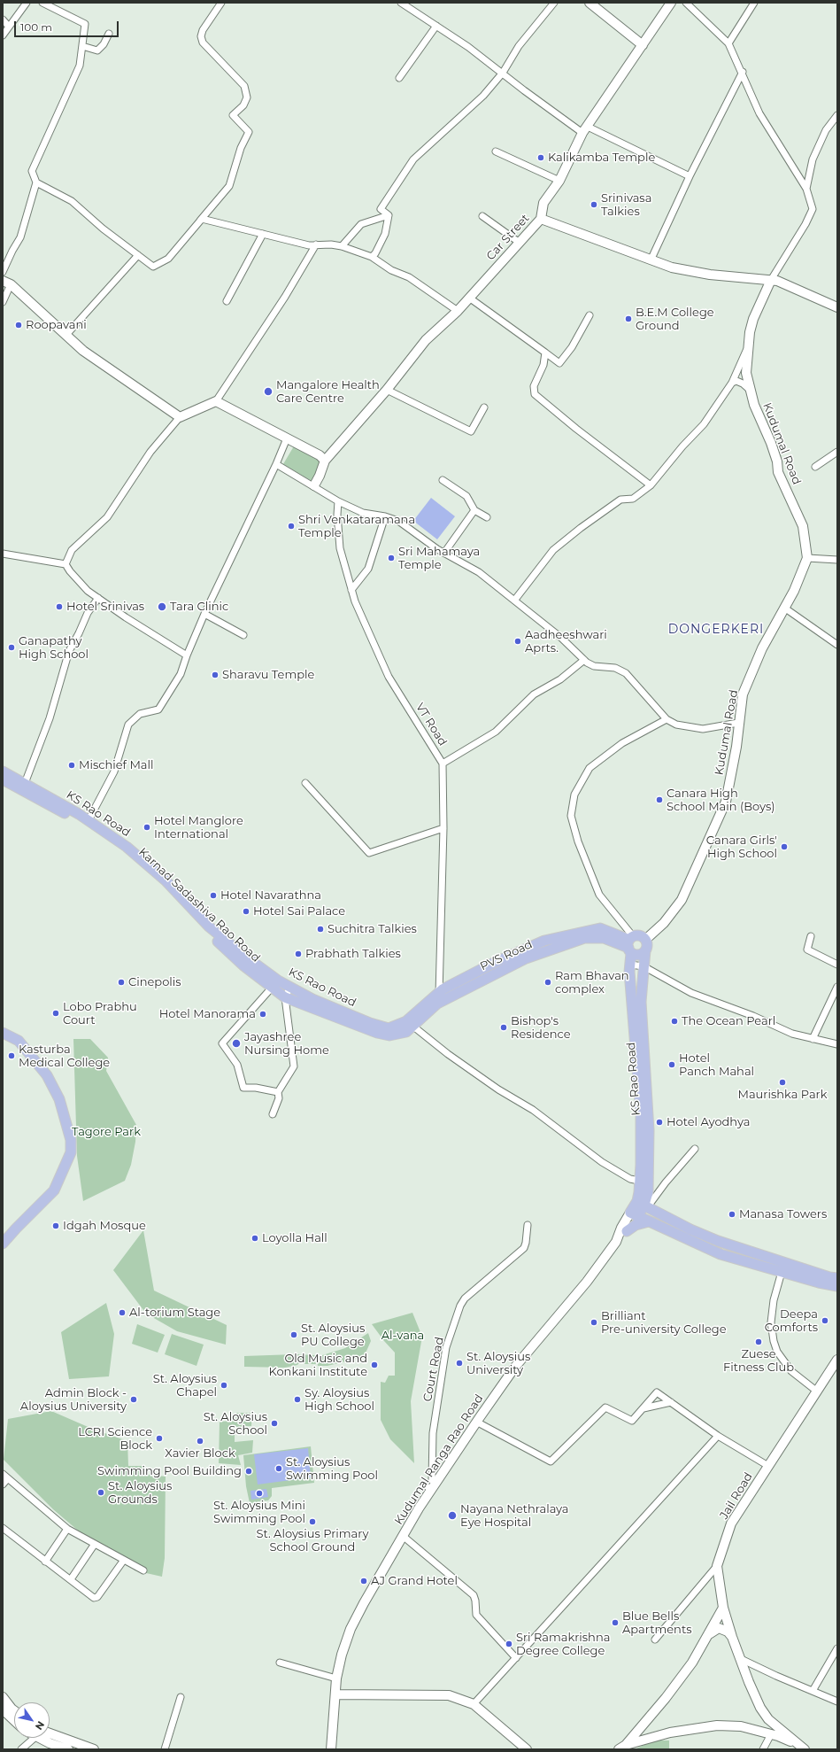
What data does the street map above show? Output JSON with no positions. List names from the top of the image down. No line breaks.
{"streets":{"main road":["KS Rao Road","Karnad Sadashiva Rao Road","PVS Road"],"street":["Car Street","Kudumal Road","VT Road","Court Road","Kudumal Ranga Rao Road","Jail Road"]},"crossings":[["Kudumal Road","KS Rao Road"],["VT Road","KS Rao Road"],["VT Road","PVS Road"],["KS Rao Road","Karnad Sadashiva Rao Road"],["KS Rao Road","PVS Road"],["KS Rao Road","Kudumal Ranga Rao Road"],["Karnad Sadashiva Rao Road","PVS Road"],["Court Road","Kudumal Ranga Rao Road"]],"districts":["DONGERKERI"],"parks":["Tagore Park","Al-vana"],"places":["Kalikamba Temple","Srinivasa Talkies","B.E.M College Ground","Roopavani","Mangalore Health Care Centre","Shri Venkataramana Temple","Sri Mahamaya Temple","Hotel Srinivas","Tara Clinic","Aadheeshwari Aprts.","Ganapathy High School","Sharavu Temple","Mischief Mall","Canara High School Main (Boys)","Hotel Manglore International","Canara Girls' High School","Hotel Navarathna","Hotel Sai Palace","Suchitra Talkies","Prabhath Talkies","Cinepolis","Ram Bhavan complex","Lobo Prabhu Court","Hotel Manorama","The Ocean Pearl","Bishop's Residence","Jayashree Nursing Home","Kasturba Medical College","Hotel Panch Mahal","Maurishka Park","Hotel Ayodhya","Manasa Towers","Idgah Mosque","Loyolla Hall","Al-torium Stage","Deepa Comforts","Brilliant Pre-university College","St. Aloysius PU College","Zuese Fitness Club","St. Aloysius University","Old Music and Konkani Institute","St. Aloysius Chapel","Admin Block - Aloysius University","Sy. Aloysius High School","St. Aloysius School","LCRI Science Block","Xavier Block","St. Aloysius Swimming Pool","Swimming Pool Building","St. Aloysius Grounds","St. Aloysius Mini Swimming Pool","Nayana Nethralaya Eye Hospital","St. Aloysius Primary School Ground","AJ Grand Hotel","Blue Bells Apartments","Sri Ramakrishna Degree College"],"scale_bar":"100 m","north":"bottom right"}
